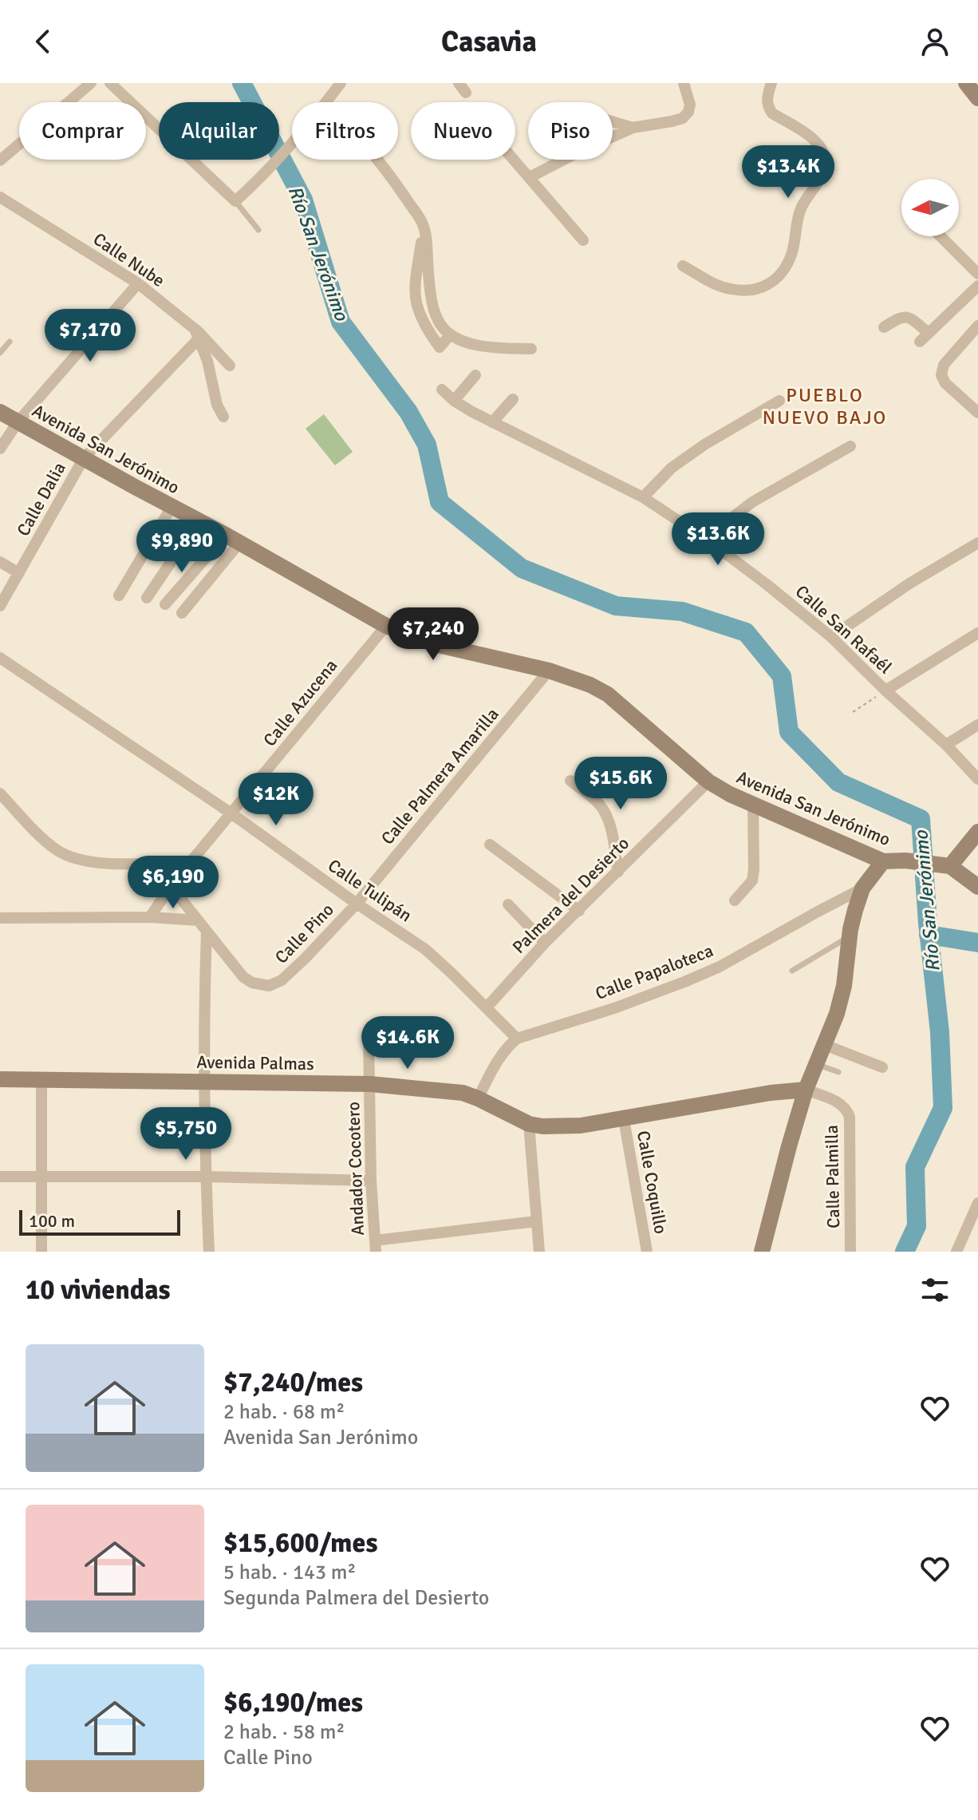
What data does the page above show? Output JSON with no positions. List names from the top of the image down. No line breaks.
{"streets":{"street":["Calle Nube","Avenida San Jerónimo","Calle Dalia","Calle San Rafaél","Calle Azucena","Calle Palmera Amarilla","Calle Tulipán","Palmera del Desierto","Calle Pino","Calle Papaloteca","Avenida Palmas","Andador Cocotero","Calle Palmilla","Calle Coquillo"]},"crossings":[["Calle Nube","Calle Dalia"],["Avenida San Jerónimo","Calle Dalia"],["Avenida San Jerónimo","Calle Azucena"],["Avenida San Jerónimo","Calle Palmera Amarilla"],["Avenida San Jerónimo","Palmera del Desierto"],["Calle Azucena","Calle Tulipán"],["Calle Azucena","Calle Pino"],["Calle Palmera Amarilla","Calle Tulipán"],["Calle Palmera Amarilla","Calle Pino"],["Calle Tulipán","Palmera del Desierto"],["Calle Tulipán","Calle Pino"],["Calle Tulipán","Calle Papaloteca"],["Avenida Palmas","Andador Cocotero"],["Avenida Palmas","Calle Palmilla"],["Avenida Palmas","Calle Coquillo"]],"districts":["PUEBLO NUEVO BAJO"],"water":["Río San Jerónimo"],"scale_bar":"100 m","north":"left","page":{"header":"Casavia","chip":["Comprar","Alquilar","Filtros","Nuevo","Piso"],"price":["$13.4K","$7,170","$13.6K","$9,890","$7,240","$15.6K","$12K","$6,190","$14.6K","$5,750"],"scale":"100 m","heading":"10 viviendas","list":[{"name":"$7,240/mes","note":"2 hab. · 68 m² · Avenida San Jerónimo"},{"name":"$15,600/mes","note":"5 hab. · 143 m² · Segunda Palmera del Desierto"},{"name":"$6,190/mes","note":"2 hab. · 58 m² · Calle Pino"}]}}
